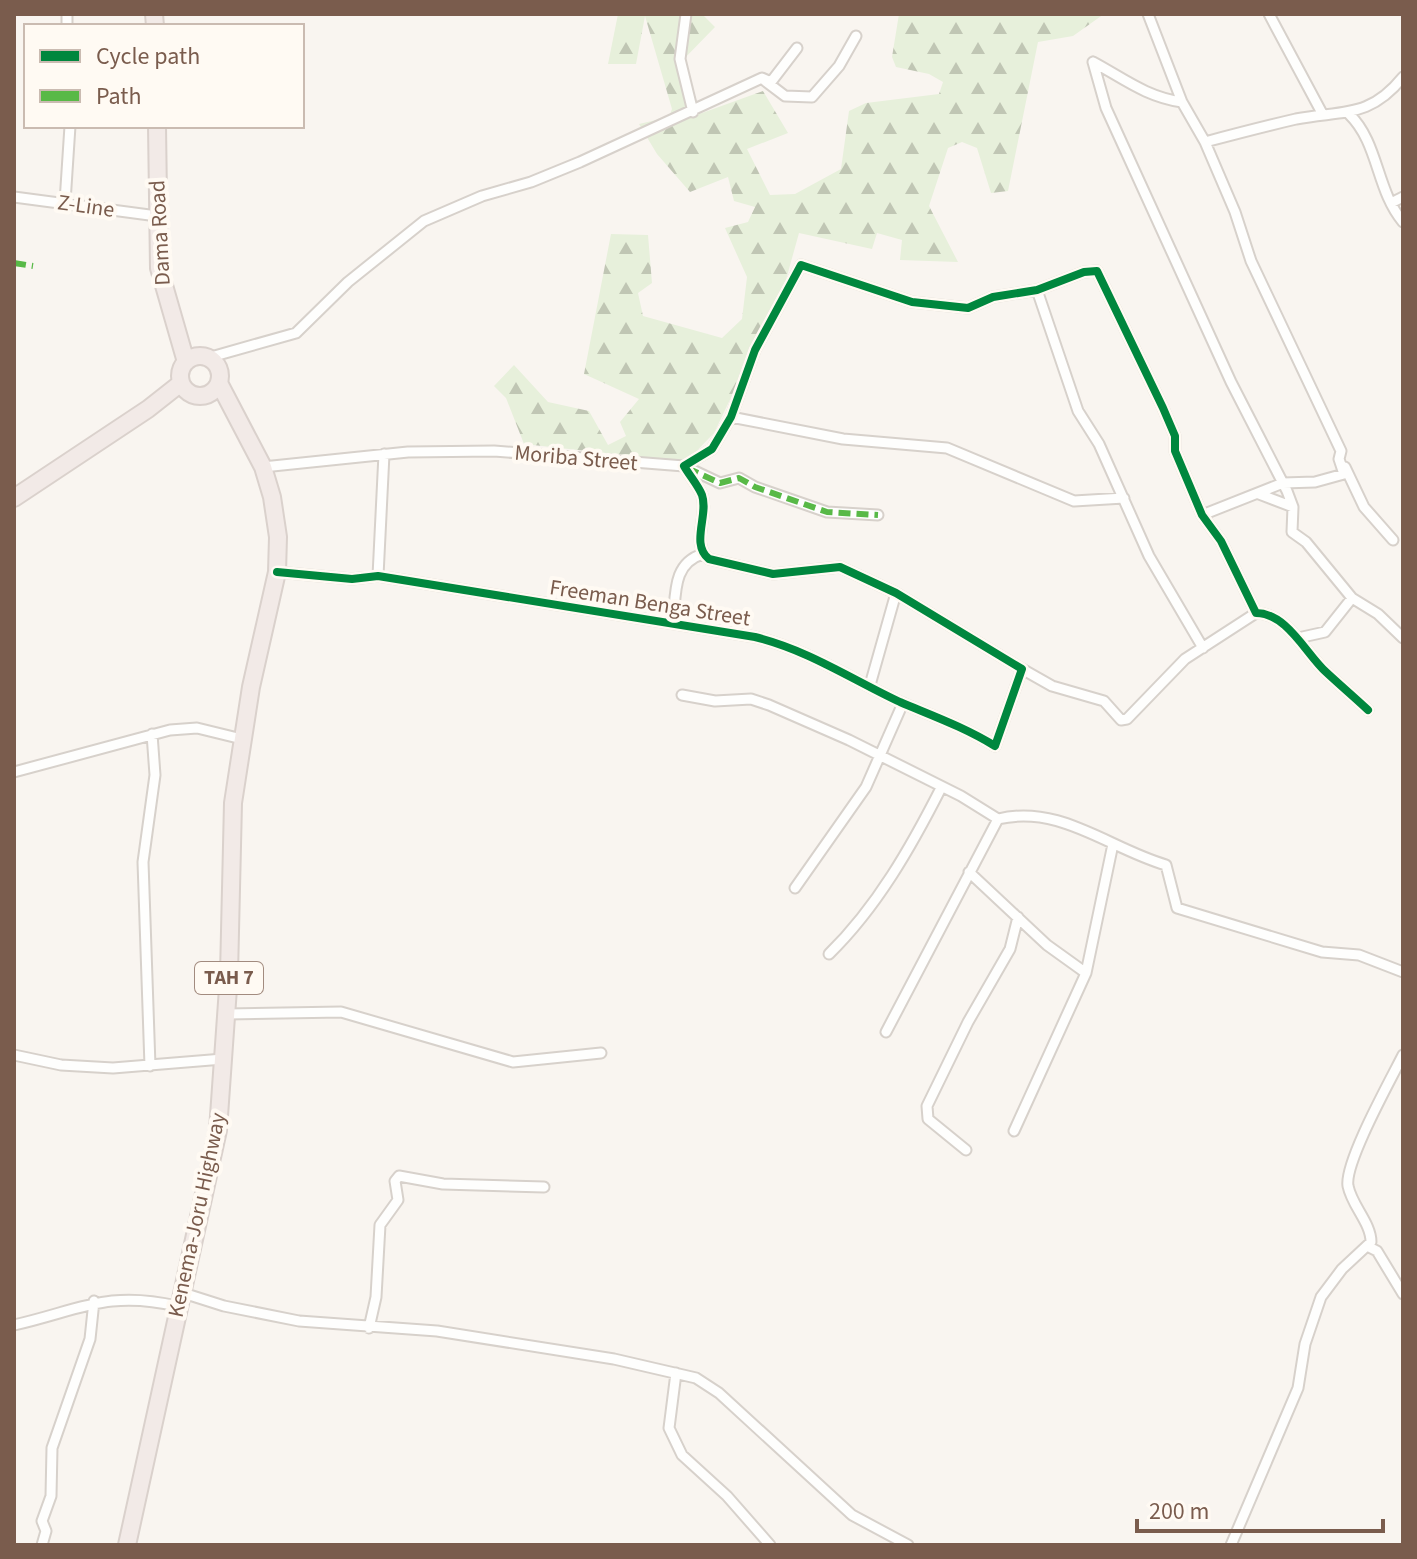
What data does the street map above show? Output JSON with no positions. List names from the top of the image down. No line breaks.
{"streets":{"highway":["Dama Road","TAH 7","Kenema-Joru Highway"],"street":["Z-Line","Moriba Street","Freeman Benga Street"]},"crossings":[["Z-Line","Dama Road"],["Dama Road","Kenema-Joru Highway"],["Moriba Street","Kenema-Joru Highway"],["Freeman Benga Street","Kenema-Joru Highway"]],"legend":["Cycle path","Path"],"scale_bar":"200 m"}
